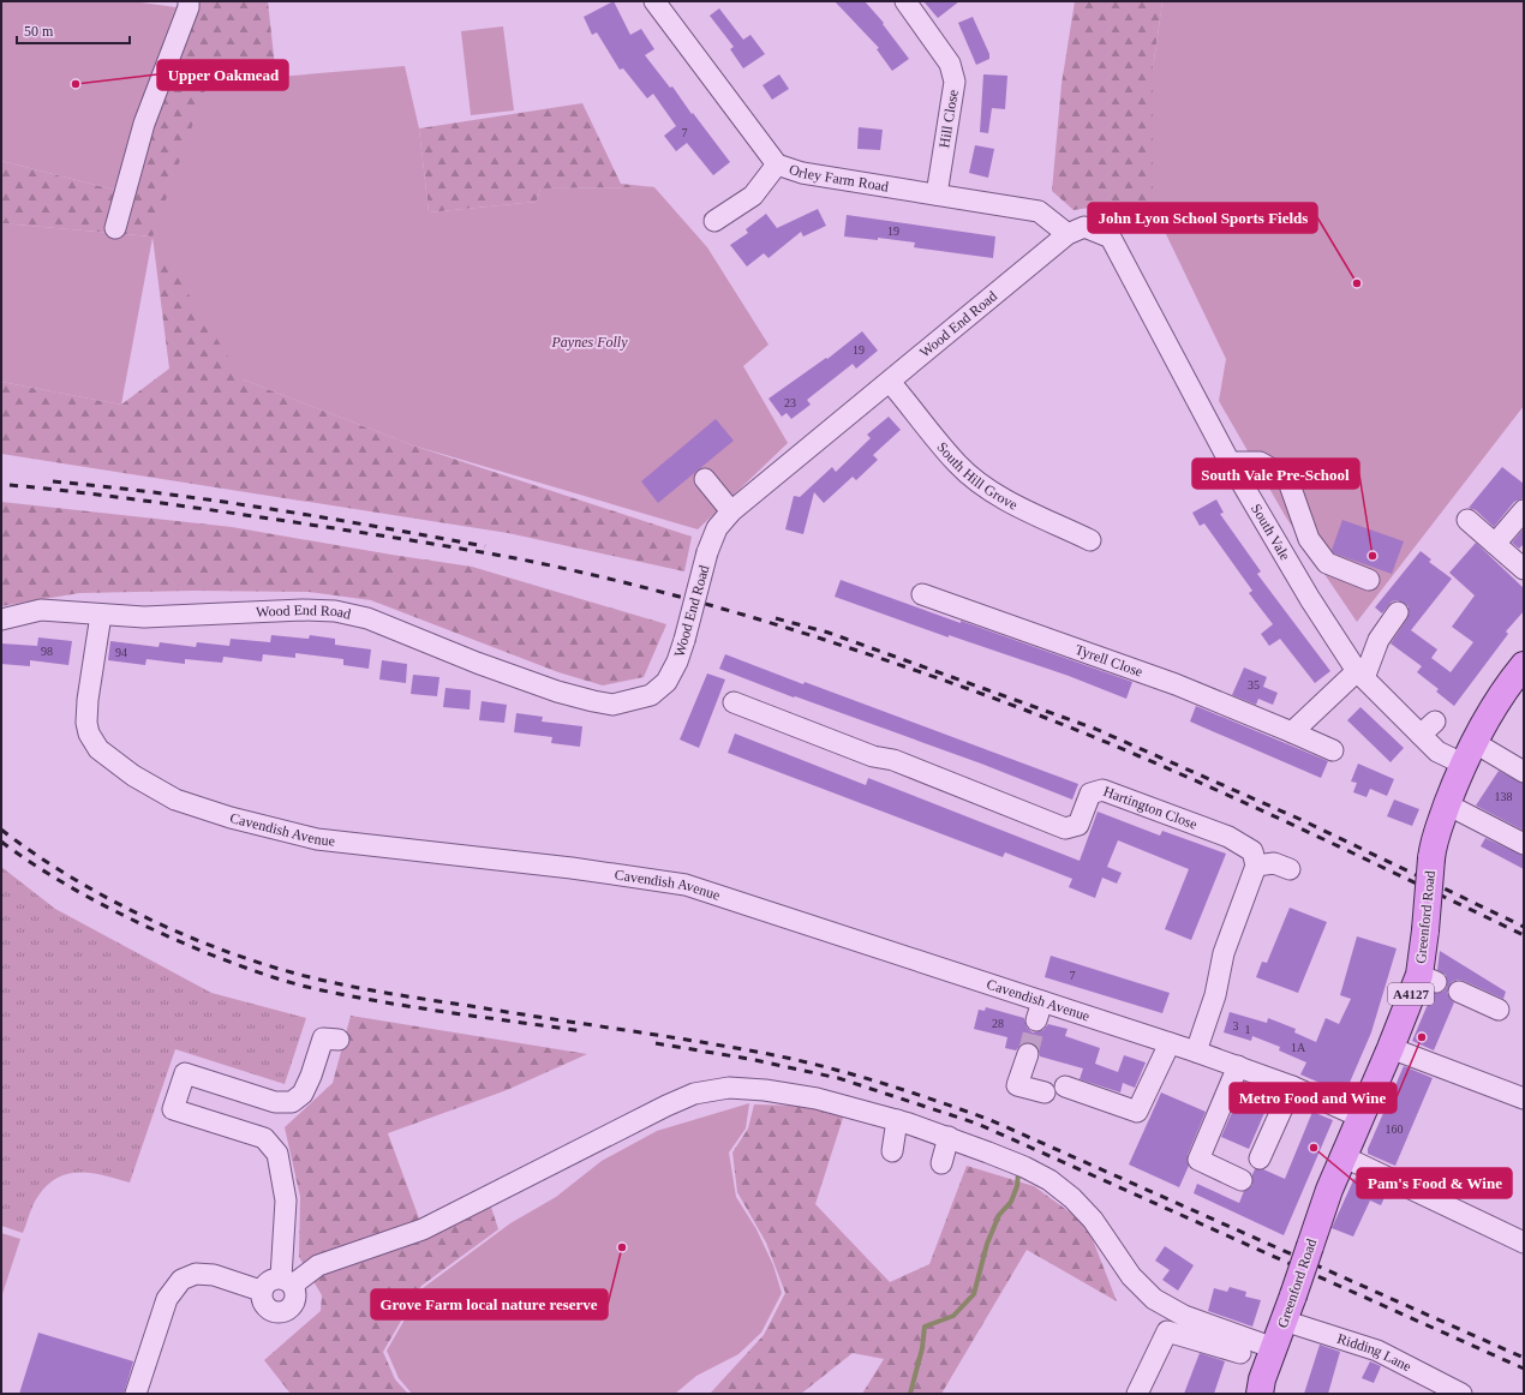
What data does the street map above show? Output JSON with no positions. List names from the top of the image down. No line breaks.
{"streets":{"main road":["Greenford Road","A4127"],"street":["Hill Close","Orley Farm Road","Wood End Road","South Hill Grove","South Vale","Tyrell Close","Hartington Close","Cavendish Avenue","Ridding Lane"]},"crossings":[["Hill Close","Orley Farm Road"],["Orley Farm Road","Wood End Road"],["Wood End Road","South Hill Grove"],["Wood End Road","South Vale"],["Wood End Road","Cavendish Avenue"],["South Vale","Greenford Road"],["Cavendish Avenue","Greenford Road"],["Greenford Road","Ridding Lane"]],"parks":["Paynes Folly"],"places":["Upper Oakmead","John Lyon School Sports Fields","South Vale Pre-School","Metro Food and Wine","Pam's Food & Wine","Grove Farm local nature reserve"],"house_numbers":["7","19","19","23","98","94","35","138","7","28","3","1","1A","160"],"scale_bar":"50 m"}
